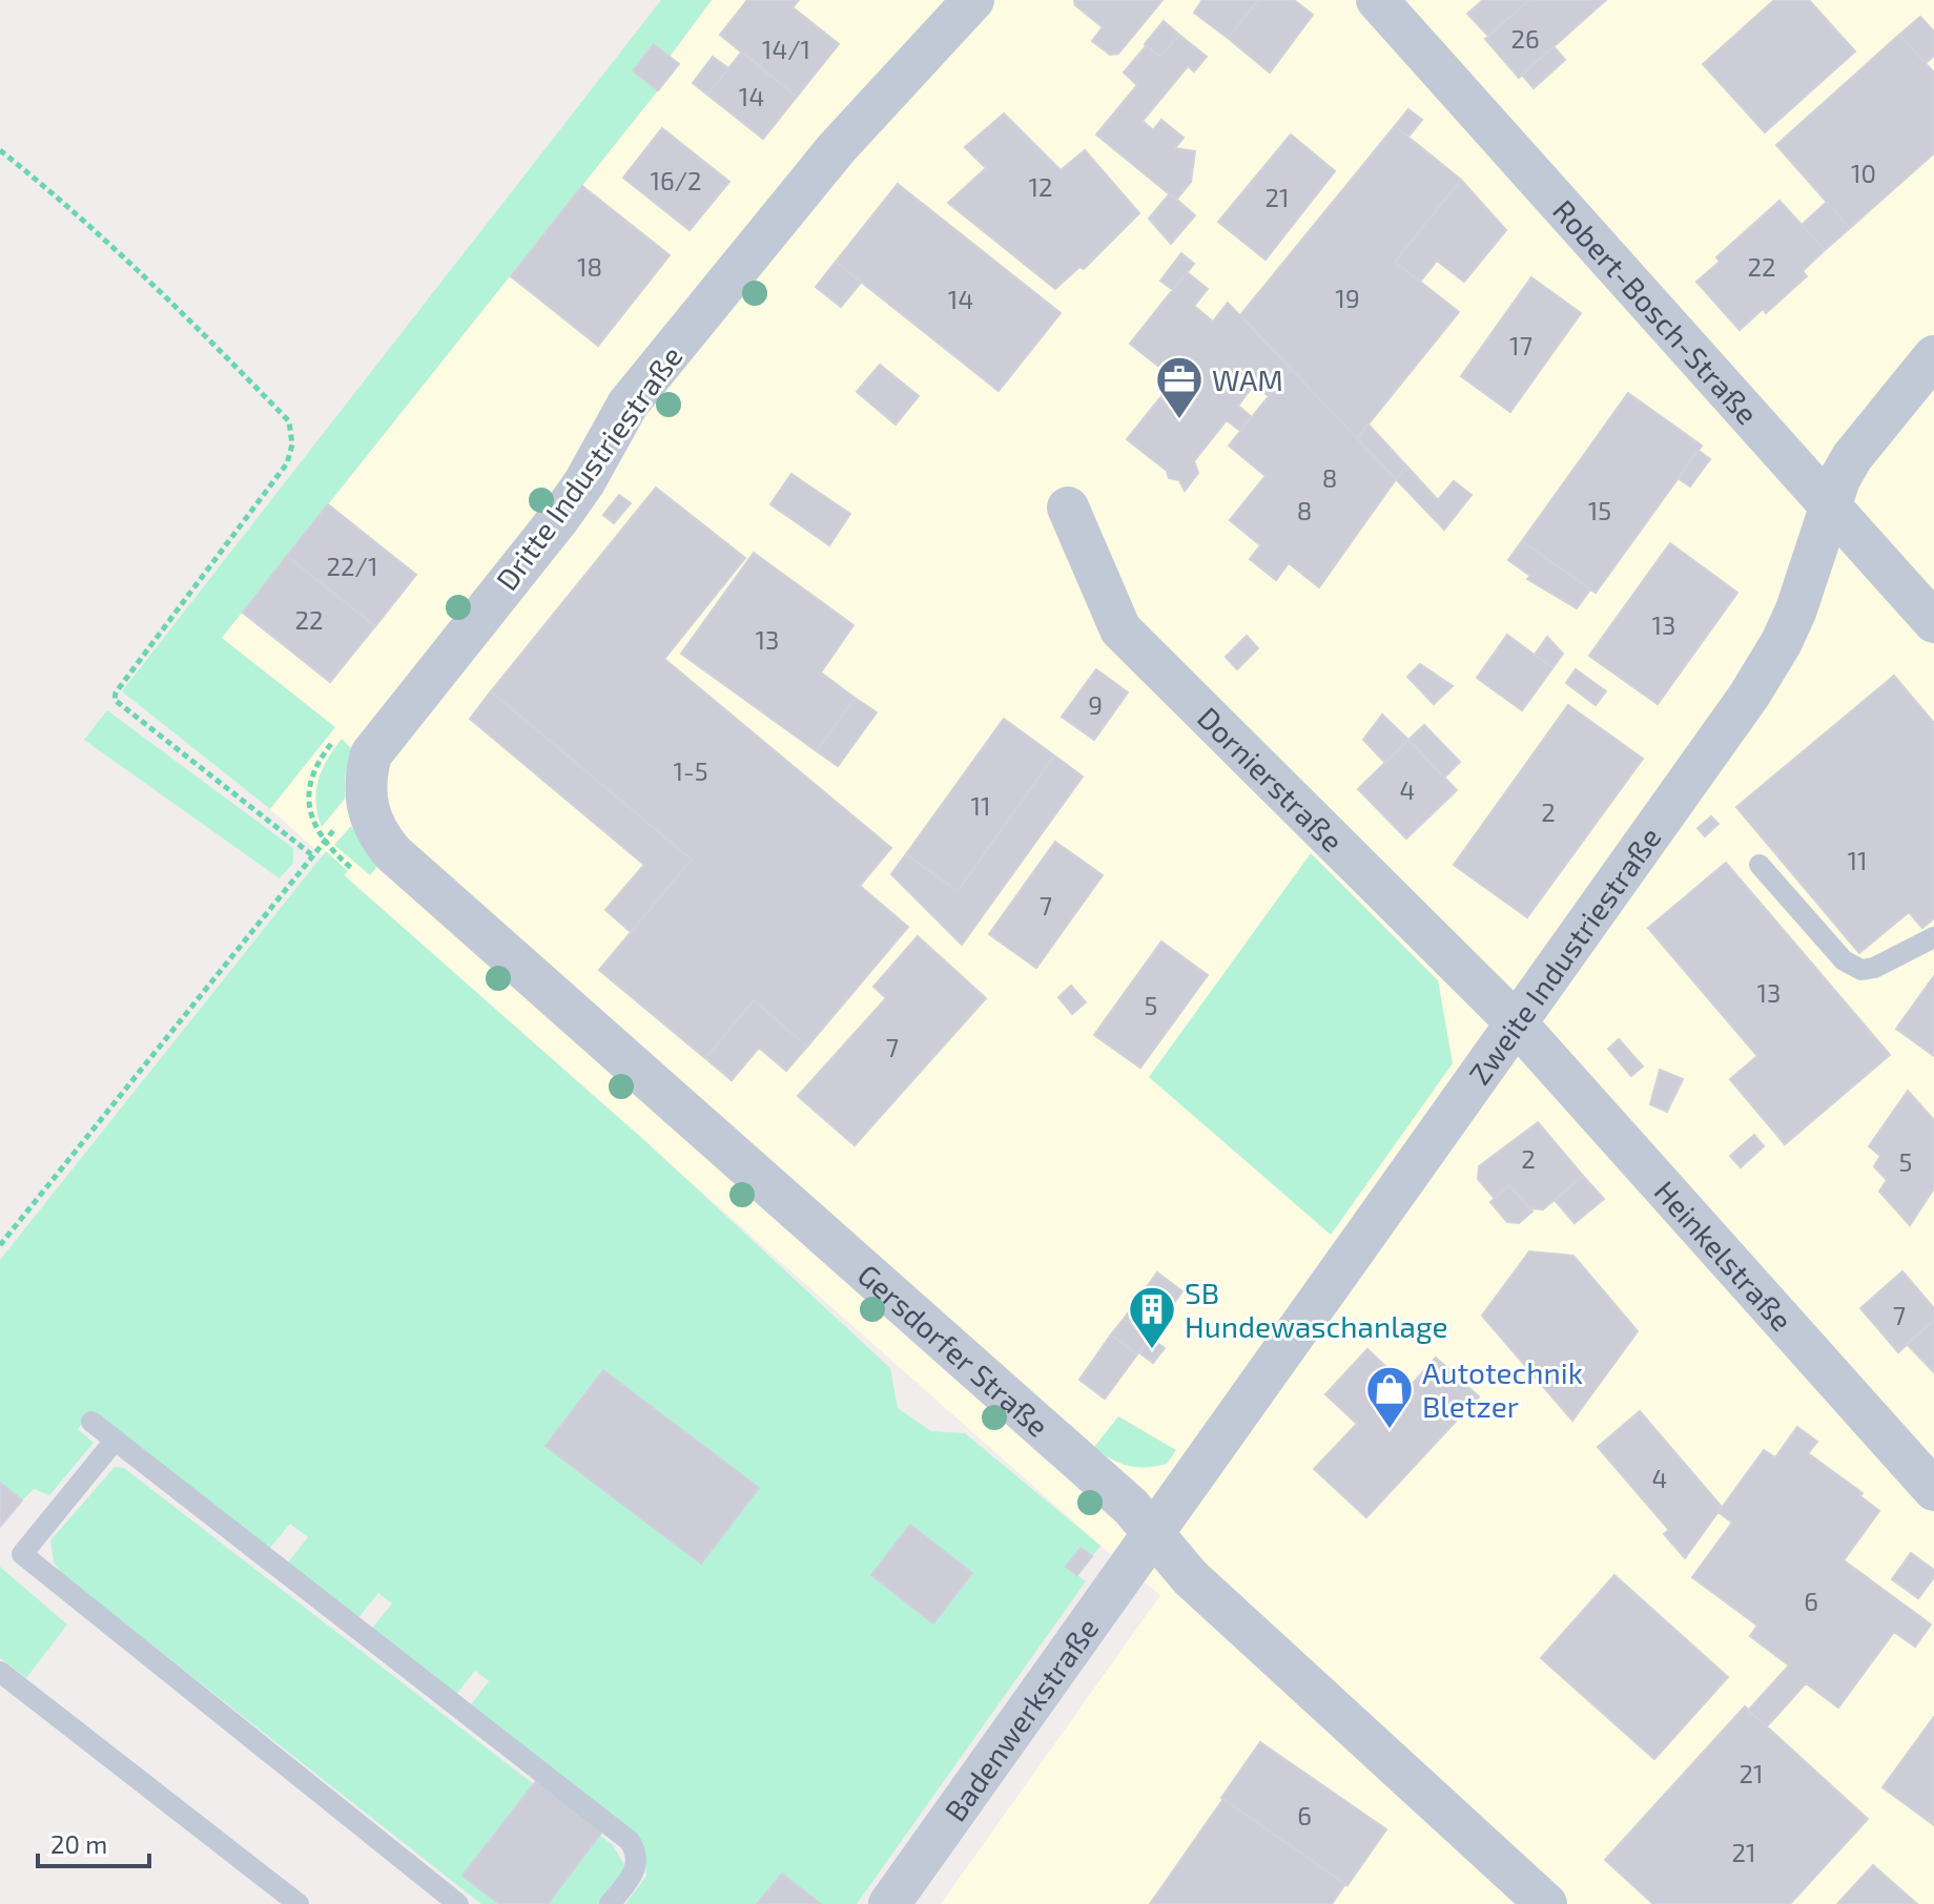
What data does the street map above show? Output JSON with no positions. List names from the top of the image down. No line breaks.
{"streets":{"street":["Robert-Bosch-Straße","Dritte Industriestraße","Dornierstraße","Zweite Industriestraße","Heinkelstraße","Gersdorfer Straße","Badenwerkstraße"]},"crossings":[["Robert-Bosch-Straße","Zweite Industriestraße"],["Dritte Industriestraße","Gersdorfer Straße"],["Dornierstraße","Zweite Industriestraße"],["Dornierstraße","Heinkelstraße"],["Zweite Industriestraße","Heinkelstraße"],["Zweite Industriestraße","Gersdorfer Straße"],["Zweite Industriestraße","Badenwerkstraße"],["Gersdorfer Straße","Badenwerkstraße"]],"places":{"office":["WAM"],"building":["SB Hundewaschanlage"],"shop":["Autotechnik Bletzer"]},"house_numbers":["26","14/1","14","10","16/2","12","21","18","22","19","14","17","8","8","15","22/1","22","13","13","9","1-5","4","11","2","11","7","13","5","7","2","5","7","4","6","21","6","21"],"scale_bar":"20 m"}
